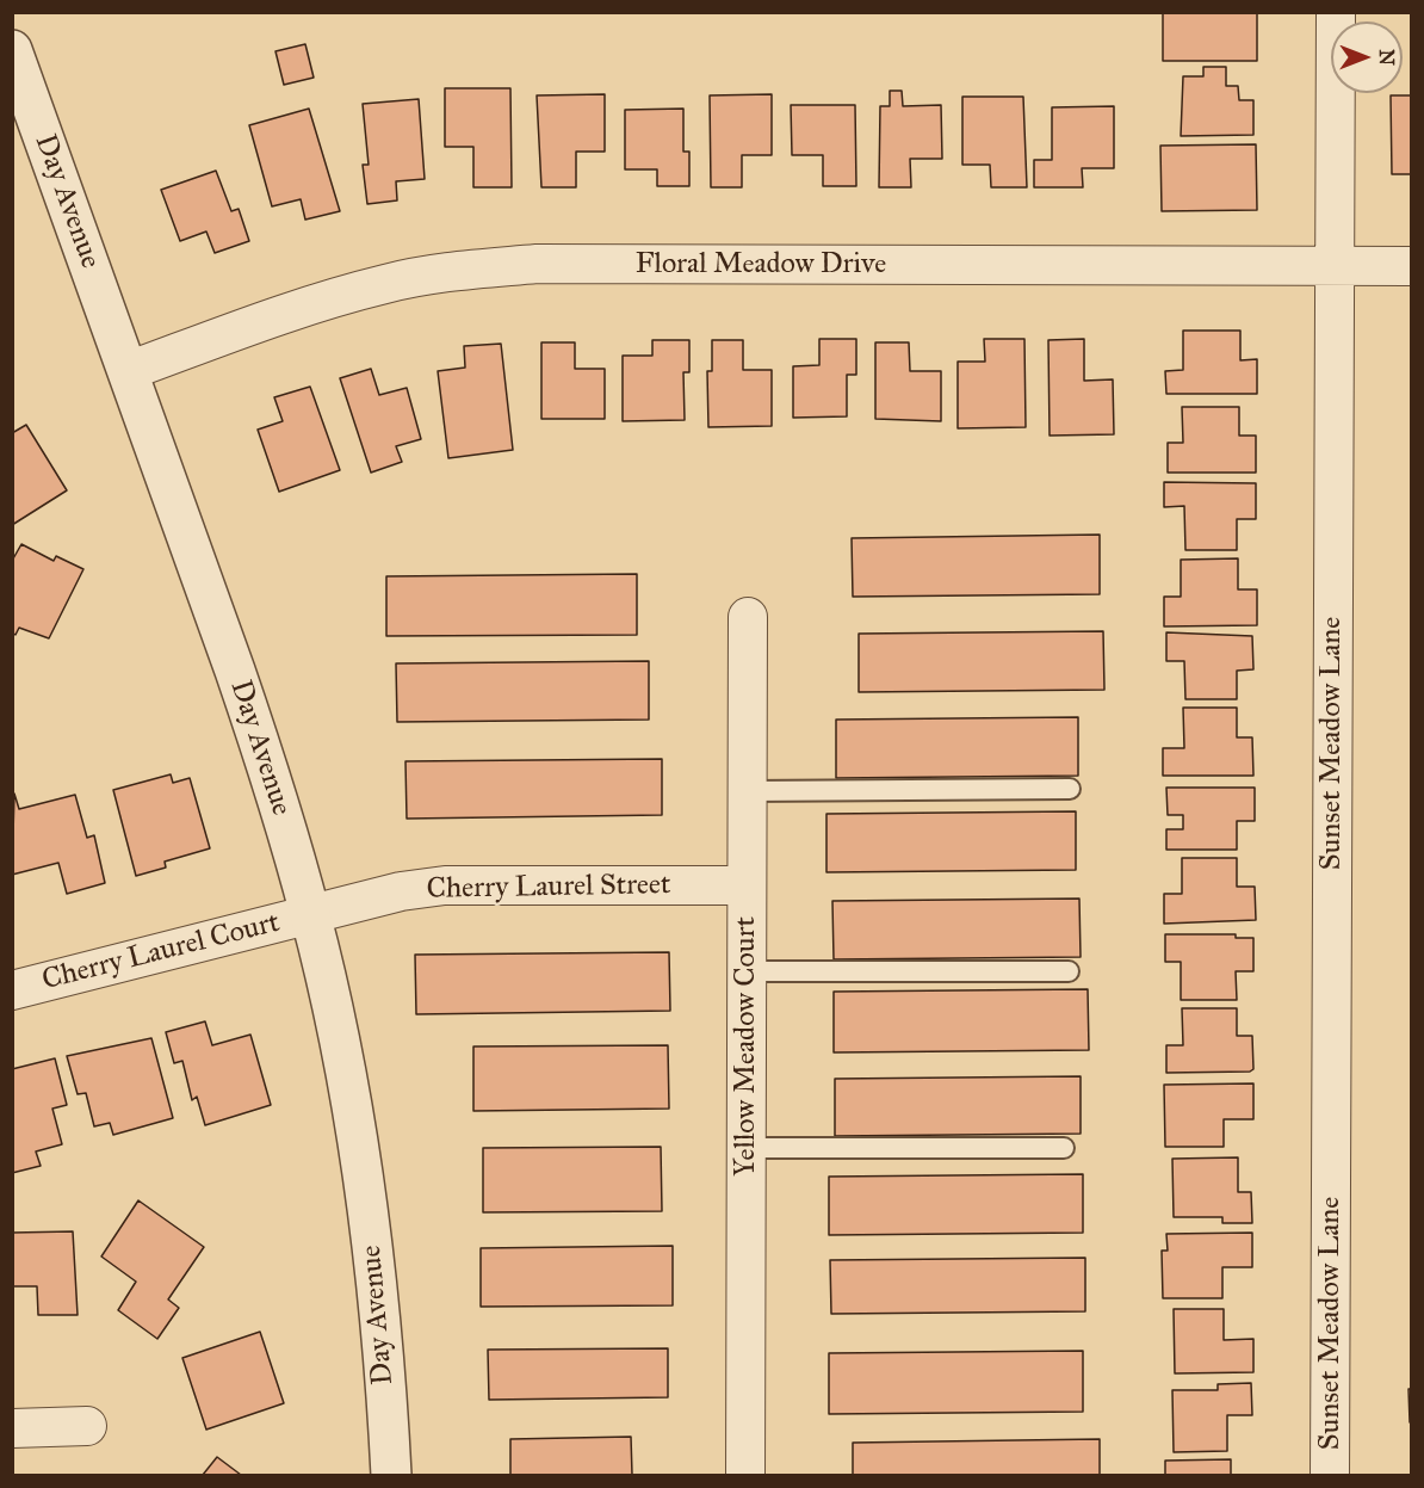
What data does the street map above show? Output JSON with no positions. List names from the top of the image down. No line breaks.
{"streets":{"street":["Day Avenue","Floral Meadow Drive","Sunset Meadow Lane","Cherry Laurel Street","Cherry Laurel Court","Yellow Meadow Court"]},"crossings":[["Day Avenue","Floral Meadow Drive"],["Day Avenue","Cherry Laurel Street"],["Day Avenue","Cherry Laurel Court"],["Floral Meadow Drive","Sunset Meadow Lane"],["Cherry Laurel Street","Cherry Laurel Court"],["Cherry Laurel Street","Yellow Meadow Court"]],"north":"right"}
